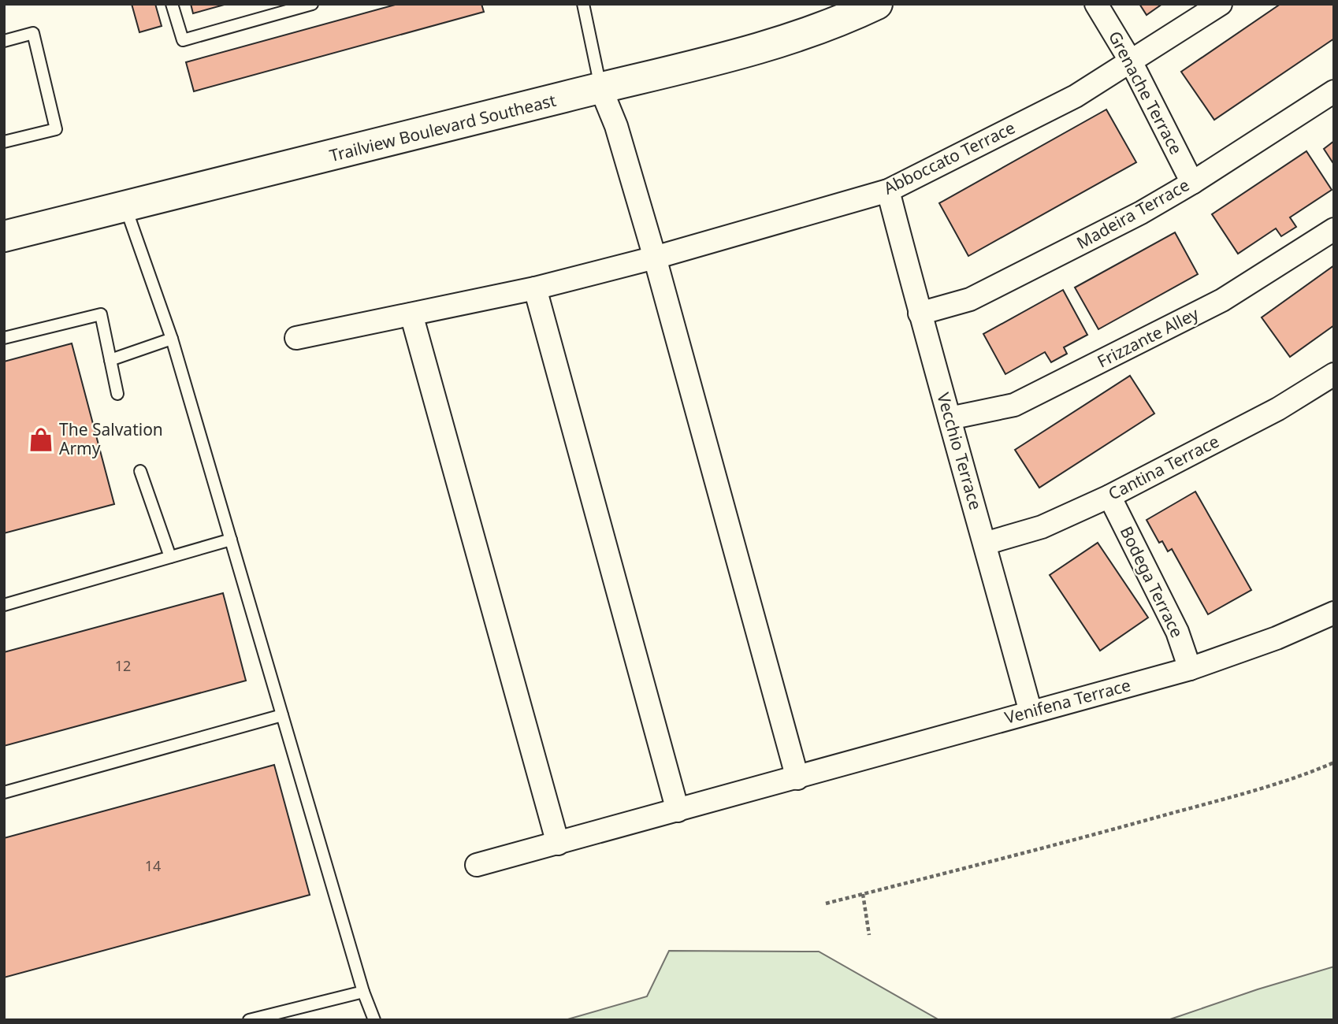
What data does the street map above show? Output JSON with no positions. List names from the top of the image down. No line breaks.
{"streets":{"street":["Grenache Terrace","Trailview Boulevard Southeast","Abboccato Terrace","Madeira Terrace","Frizzante Alley","Vecchio Terrace","Cantina Terrace","Bodega Terrace","Venifena Terrace"]},"crossings":[["Grenache Terrace","Abboccato Terrace"],["Grenache Terrace","Madeira Terrace"],["Abboccato Terrace","Vecchio Terrace"],["Madeira Terrace","Vecchio Terrace"],["Frizzante Alley","Vecchio Terrace"],["Vecchio Terrace","Cantina Terrace"],["Vecchio Terrace","Venifena Terrace"],["Cantina Terrace","Bodega Terrace"],["Bodega Terrace","Venifena Terrace"]],"places":{"shop":["The Salvation Army"]},"house_numbers":["12","14"]}
